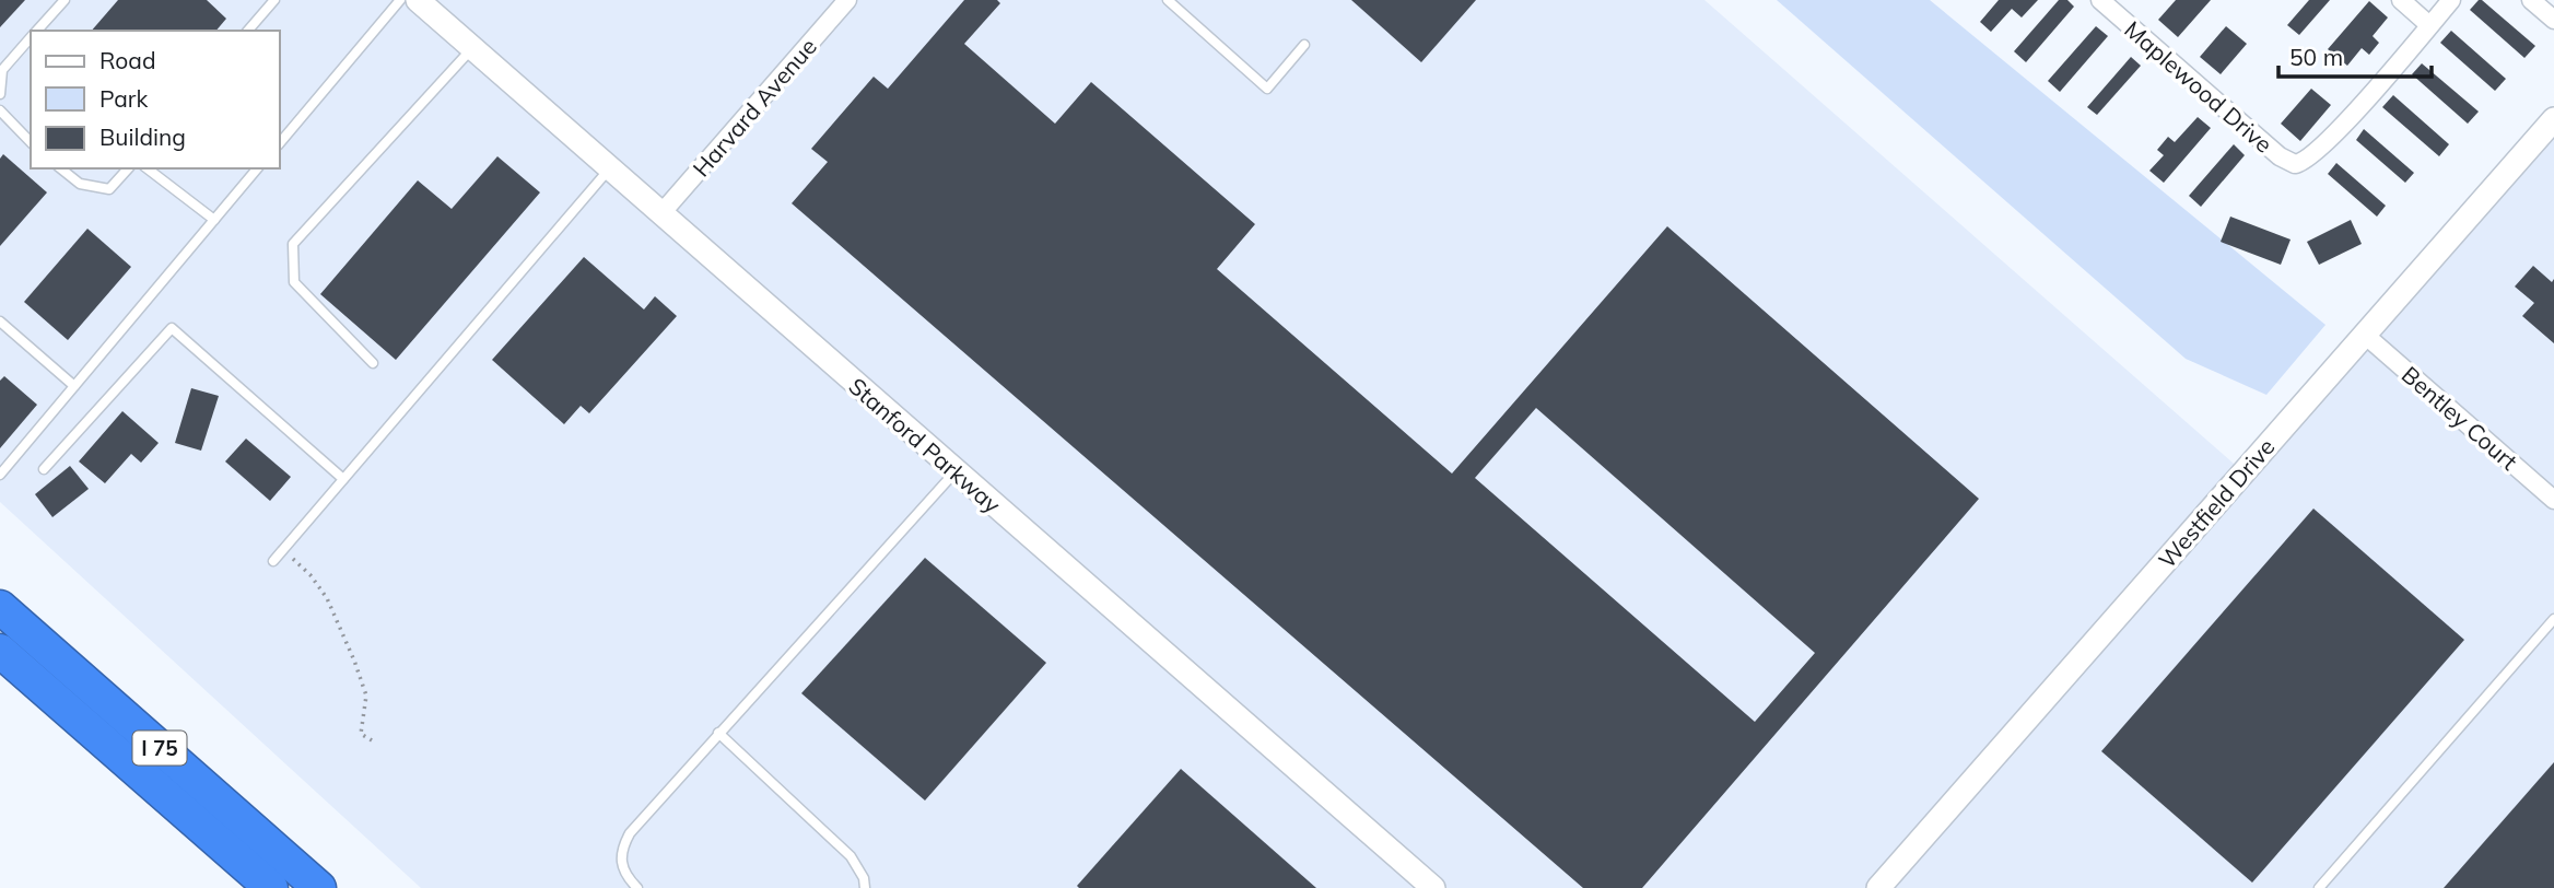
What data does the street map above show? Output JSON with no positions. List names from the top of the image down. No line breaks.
{"streets":{"highway":["I 75"],"street":["Maplewood Drive","Harvard Avenue","Bentley Court","Stanford Parkway","Westfield Drive"]},"crossings":[["Harvard Avenue","Stanford Parkway"],["Bentley Court","Westfield Drive"]],"legend":["Road","Park","Building"],"scale_bar":"50 m"}
